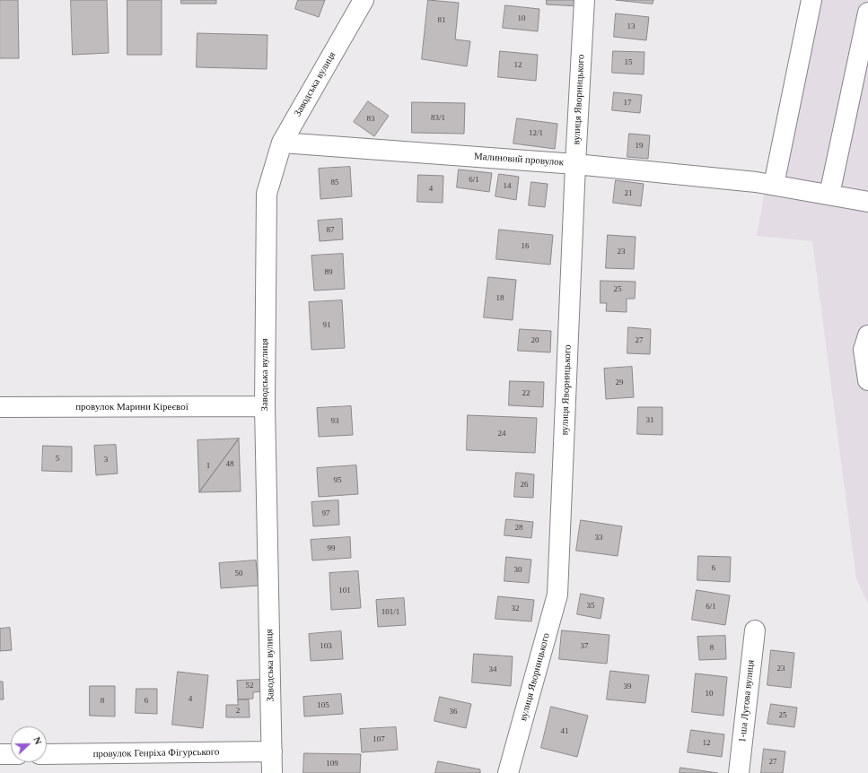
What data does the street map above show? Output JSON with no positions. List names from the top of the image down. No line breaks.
{"streets":{"street":["Заводська вулиця","вулиця Яворницького","Малиновий провулок","провулок Марини Кіреєвої","1-ша Лугова вулиця","провулок Генріха Фігурського"]},"crossings":[["Заводська вулиця","Малиновий провулок"],["Заводська вулиця","провулок Марини Кіреєвої"],["Заводська вулиця","провулок Генріха Фігурського"],["вулиця Яворницького","Малиновий провулок"]],"house_numbers":["10","81","13","15","12","17","83/1","83","12/1","19","6/1","85","14","4","21","87","16","23","89","25","18","91","20","27","29","22","31","93","24","5","3","48","1","95","26","97","28","33","99","6","30","50","101","35","6/1","32","101/1","103","37","8","23","34","52","39","10","4","8","6","105","2","36","25","41","107","12","27","109"],"north":"right"}
